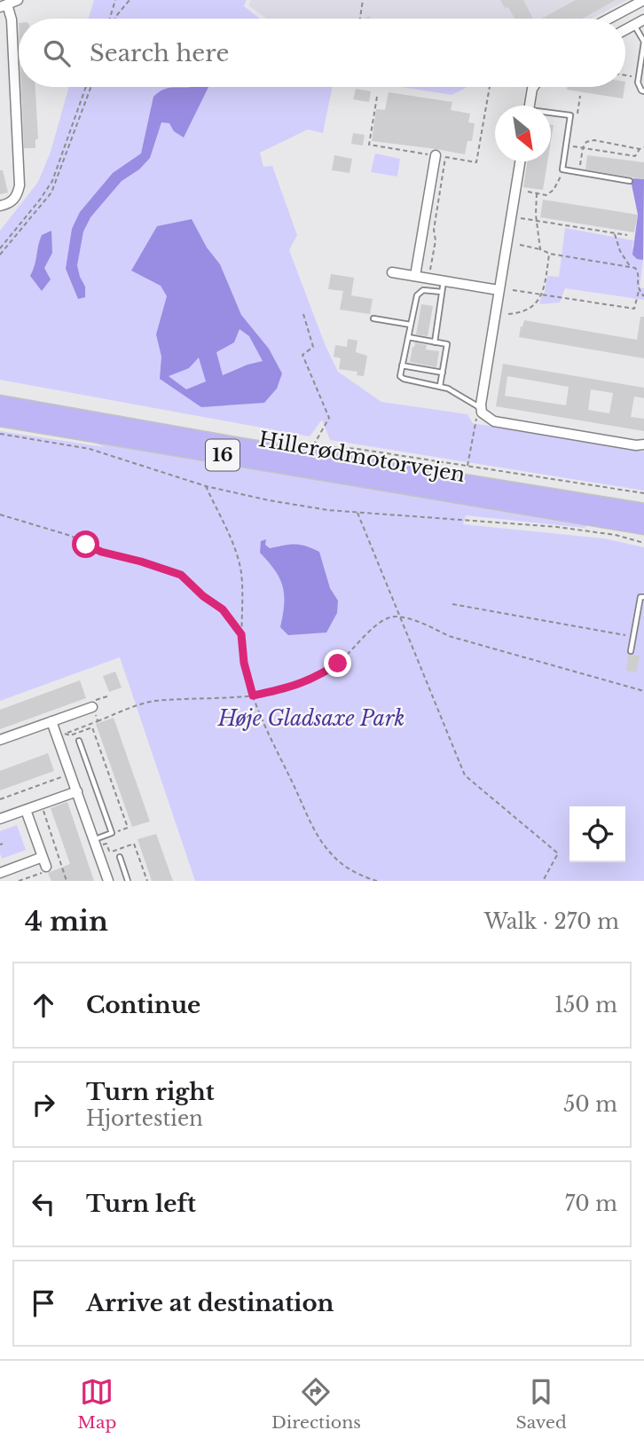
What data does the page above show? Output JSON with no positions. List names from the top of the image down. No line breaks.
{"streets":{"highway":["16","Hillerødmotorvejen"]},"parks":["Høje Gladsaxe Park"],"north":"bottom right","page":{"search":"Search here","heading":["4 min","Walk · 270 m"],"list":[["Continue","150 m"],["Turn right","Hjortestien","50 m"],["Turn left","70 m"],"Arrive at destination"],"nav":["Map","Directions","Saved"]}}
